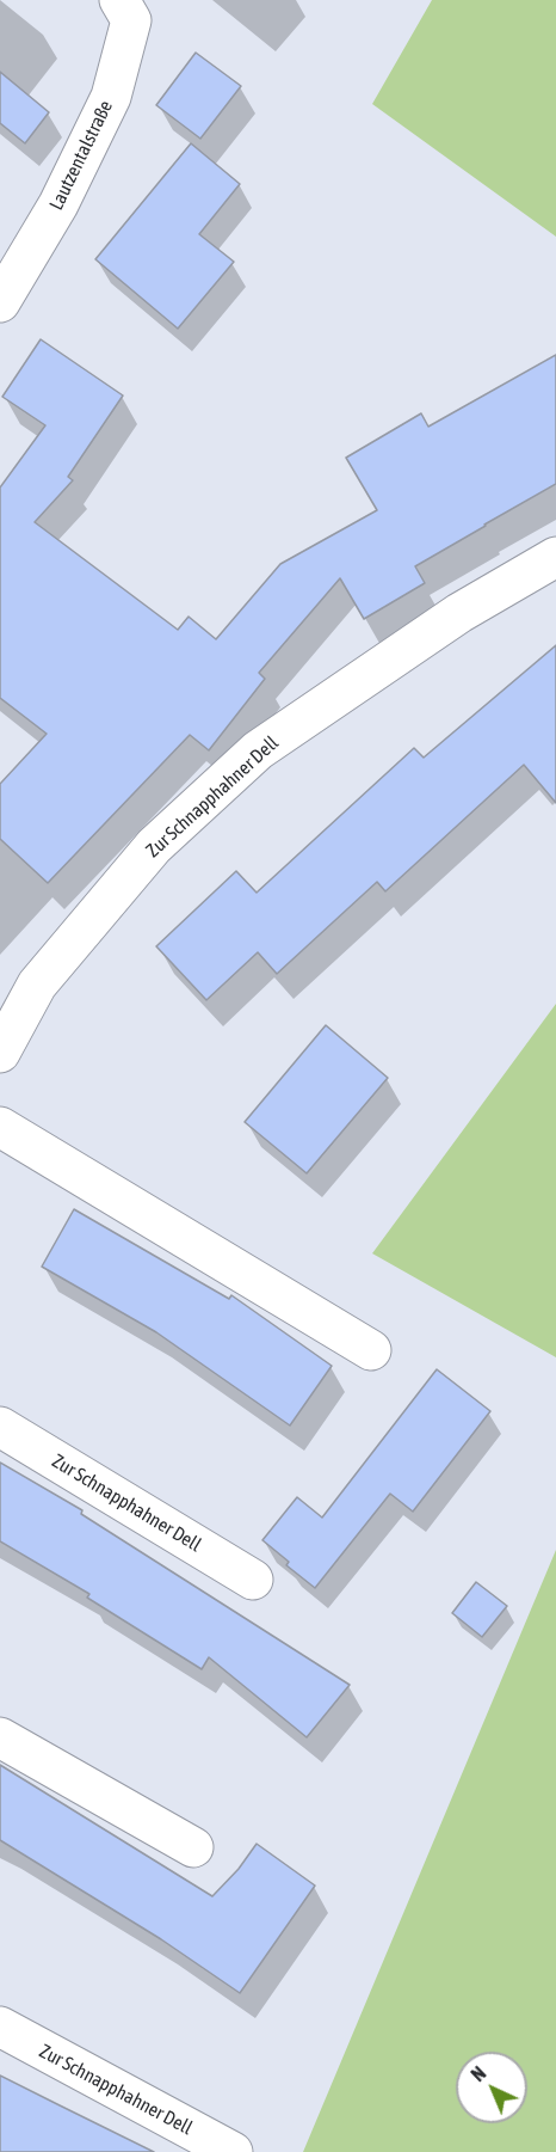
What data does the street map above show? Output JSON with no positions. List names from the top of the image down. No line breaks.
{"streets":{"street":["Lautzentalstraße","Zur Schnapphahner Dell"]},"north":"top left"}
